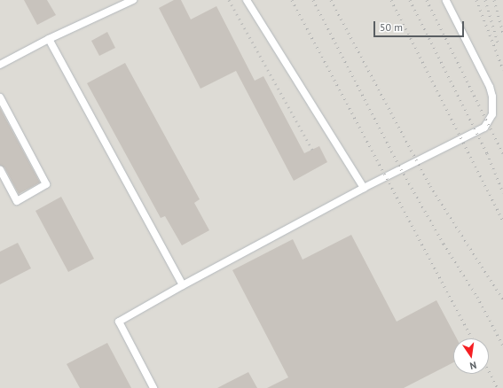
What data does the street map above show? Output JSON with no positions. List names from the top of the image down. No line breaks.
{"scale_bar":"50 m","north":"bottom"}
